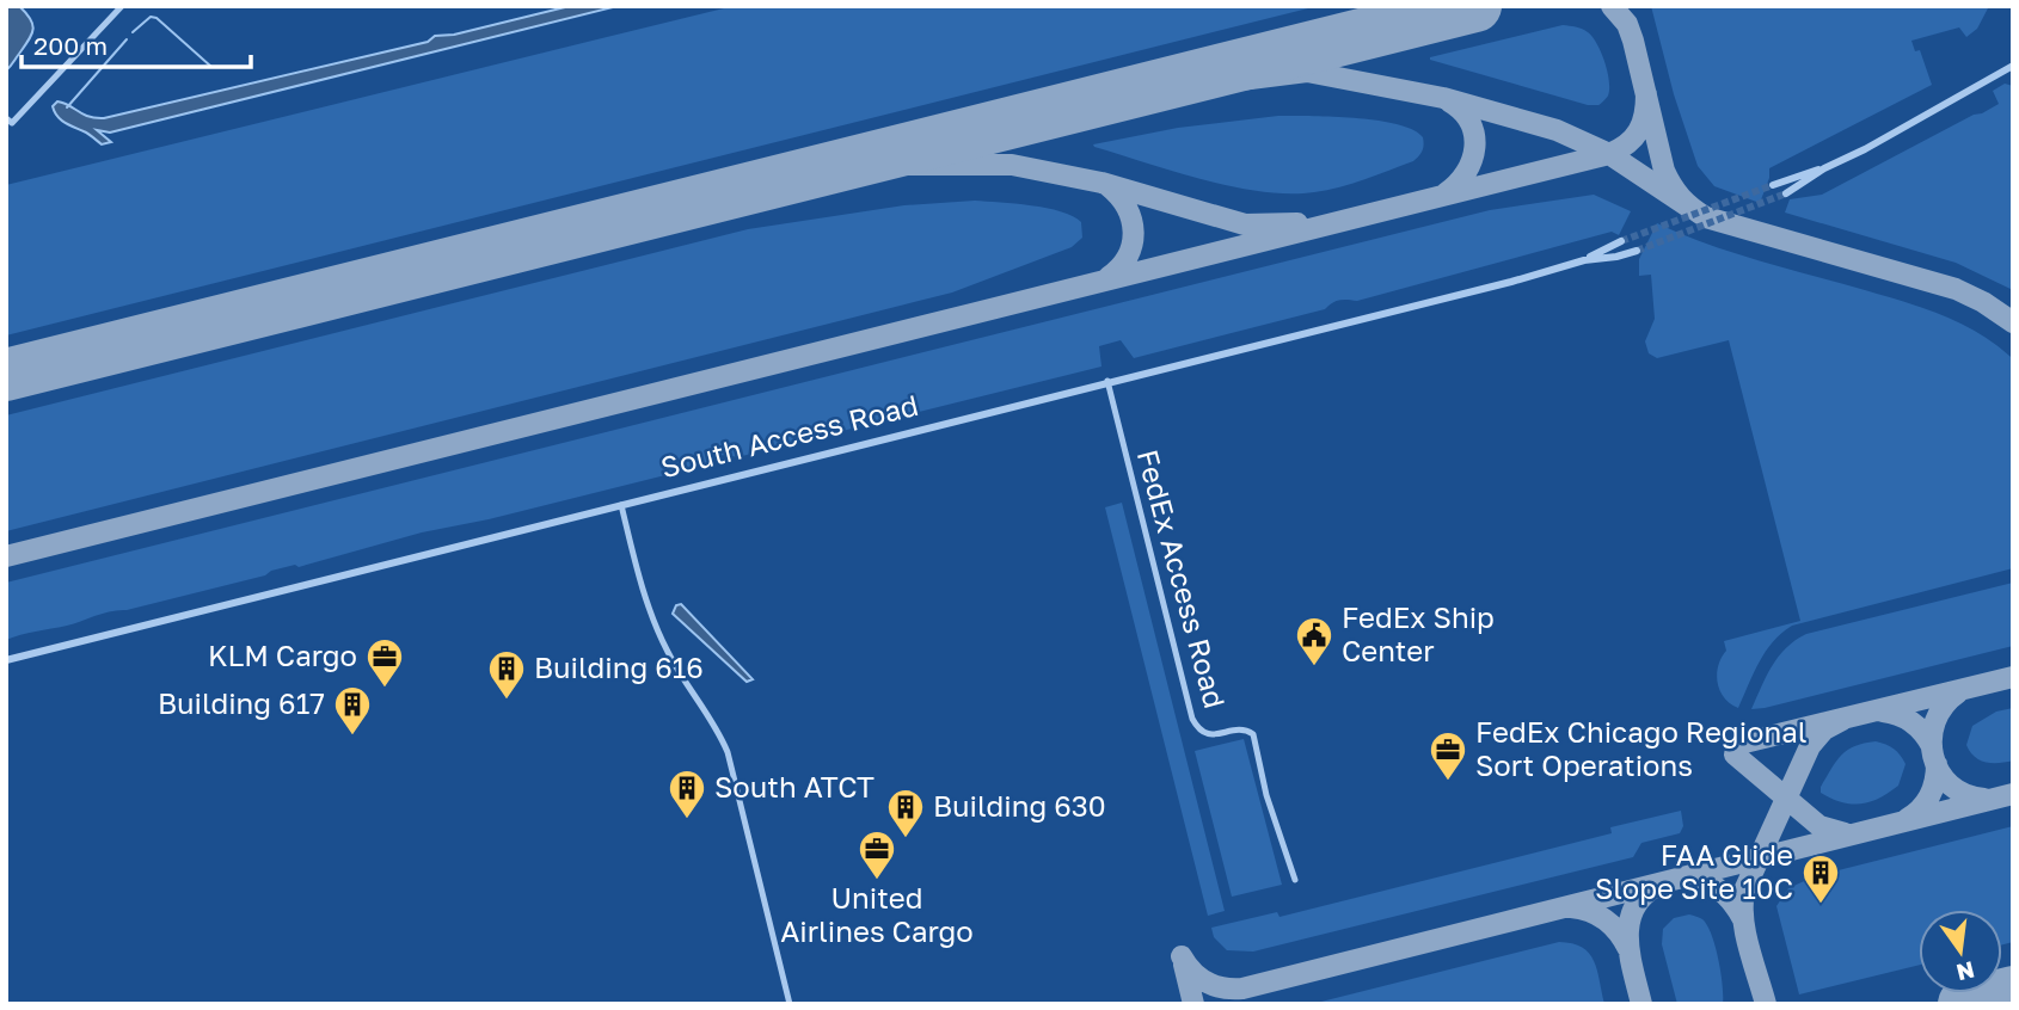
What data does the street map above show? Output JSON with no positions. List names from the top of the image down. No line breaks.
{"streets":{"street":["South Access Road","FedEx Access Road"]},"crossings":[["South Access Road","FedEx Access Road"]],"places":{"public building":["FedEx Ship Center"],"office":["KLM Cargo","FedEx Chicago Regional Sort Operations","United Airlines Cargo"],"building":["Building 616","Building 617","South ATCT","Building 630","FAA Glide Slope Site 10C"]},"scale_bar":"200 m","north":"bottom"}
